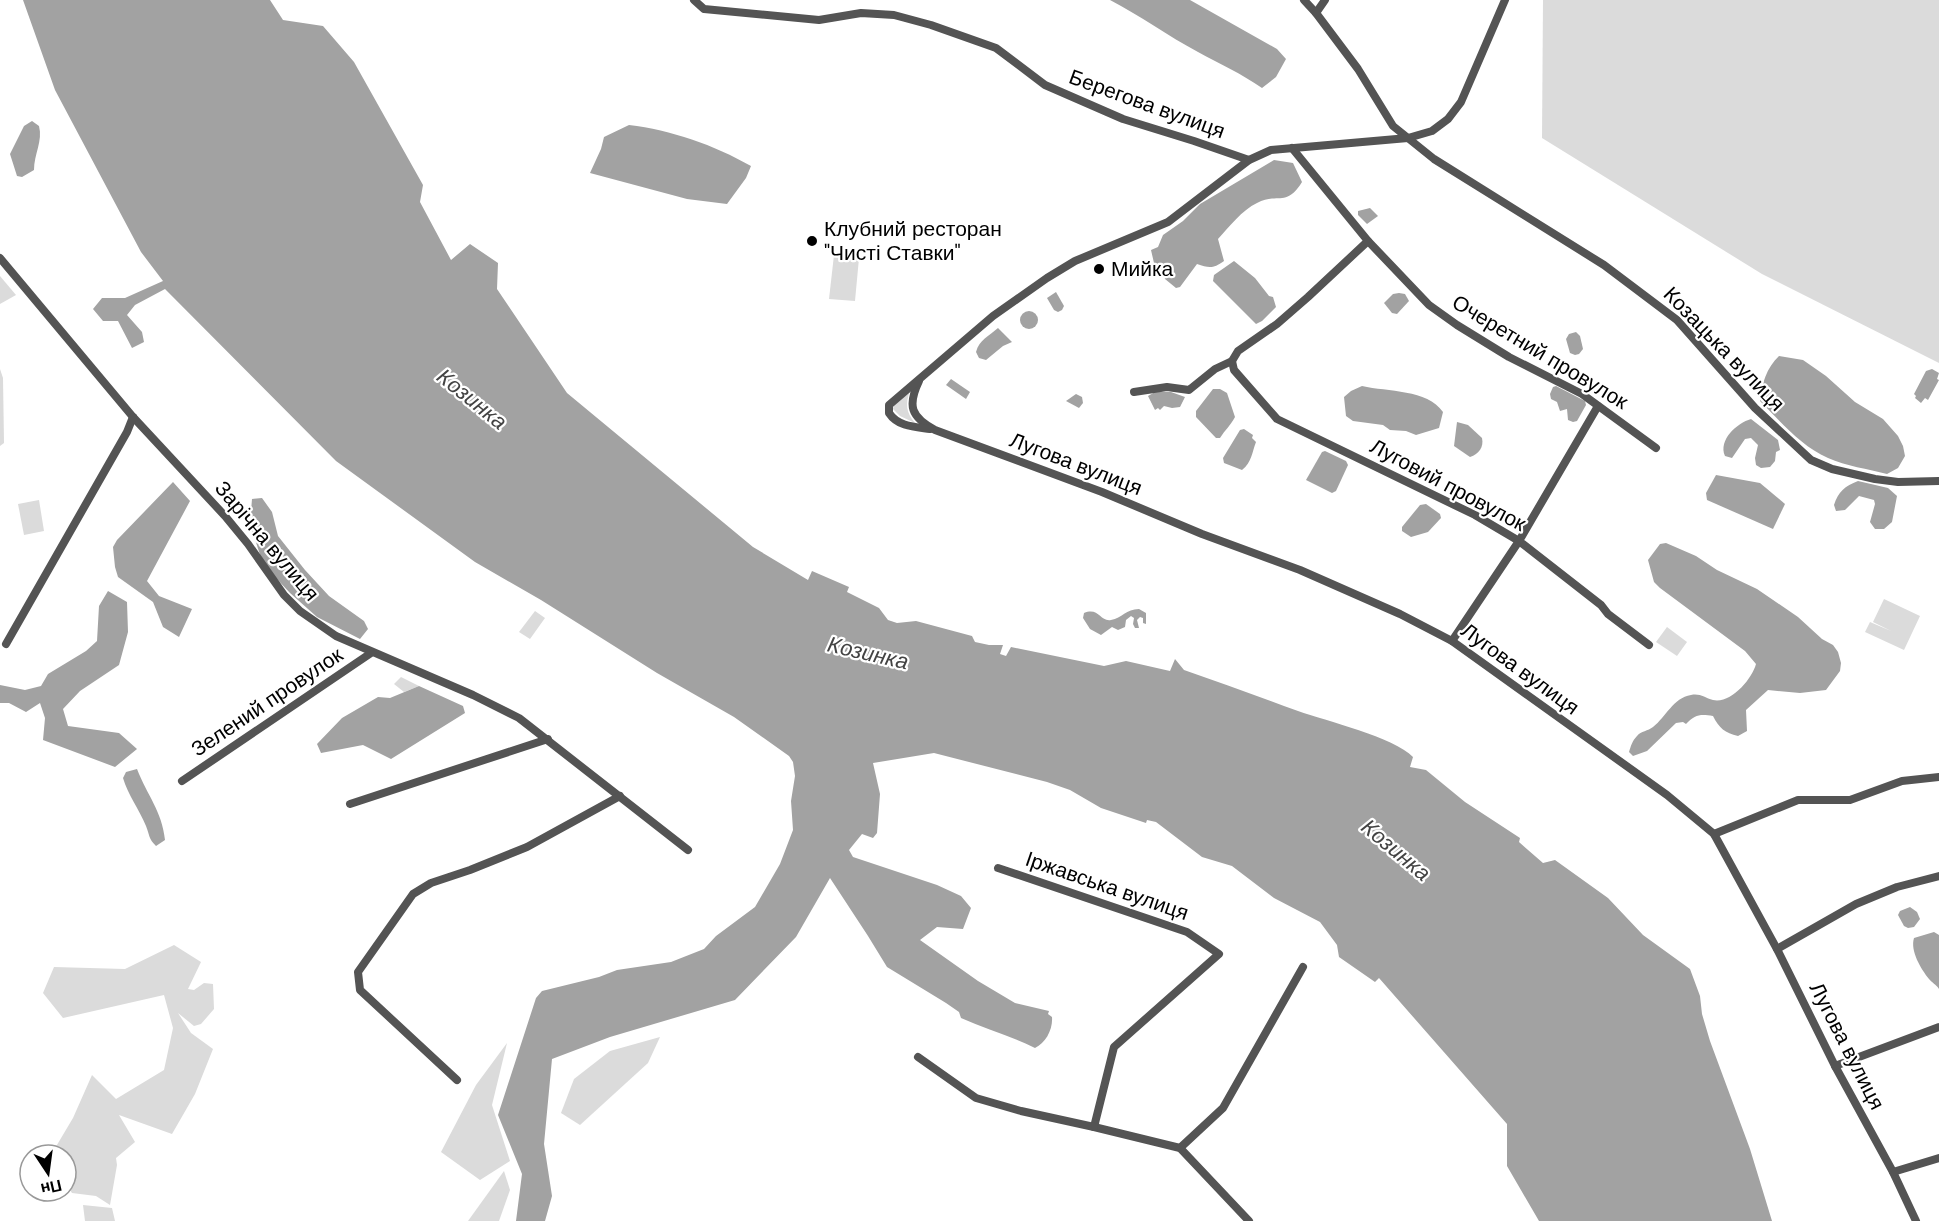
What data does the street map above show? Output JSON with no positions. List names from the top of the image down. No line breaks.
{"streets":{"street":["Берегова вулиця","Козацька вулиця","Очеретний провулок","Лугова вулиця","Луговий провулок","Зарічна вулиця","Зелений провулок","Іржавська вулиця"]},"crossings":[["Зарічна вулиця","Зелений провулок"]],"water":["Козинка"],"places":["Клубний ресторан \"Чисті Ставки\"","Мийка"],"north":"bottom"}
